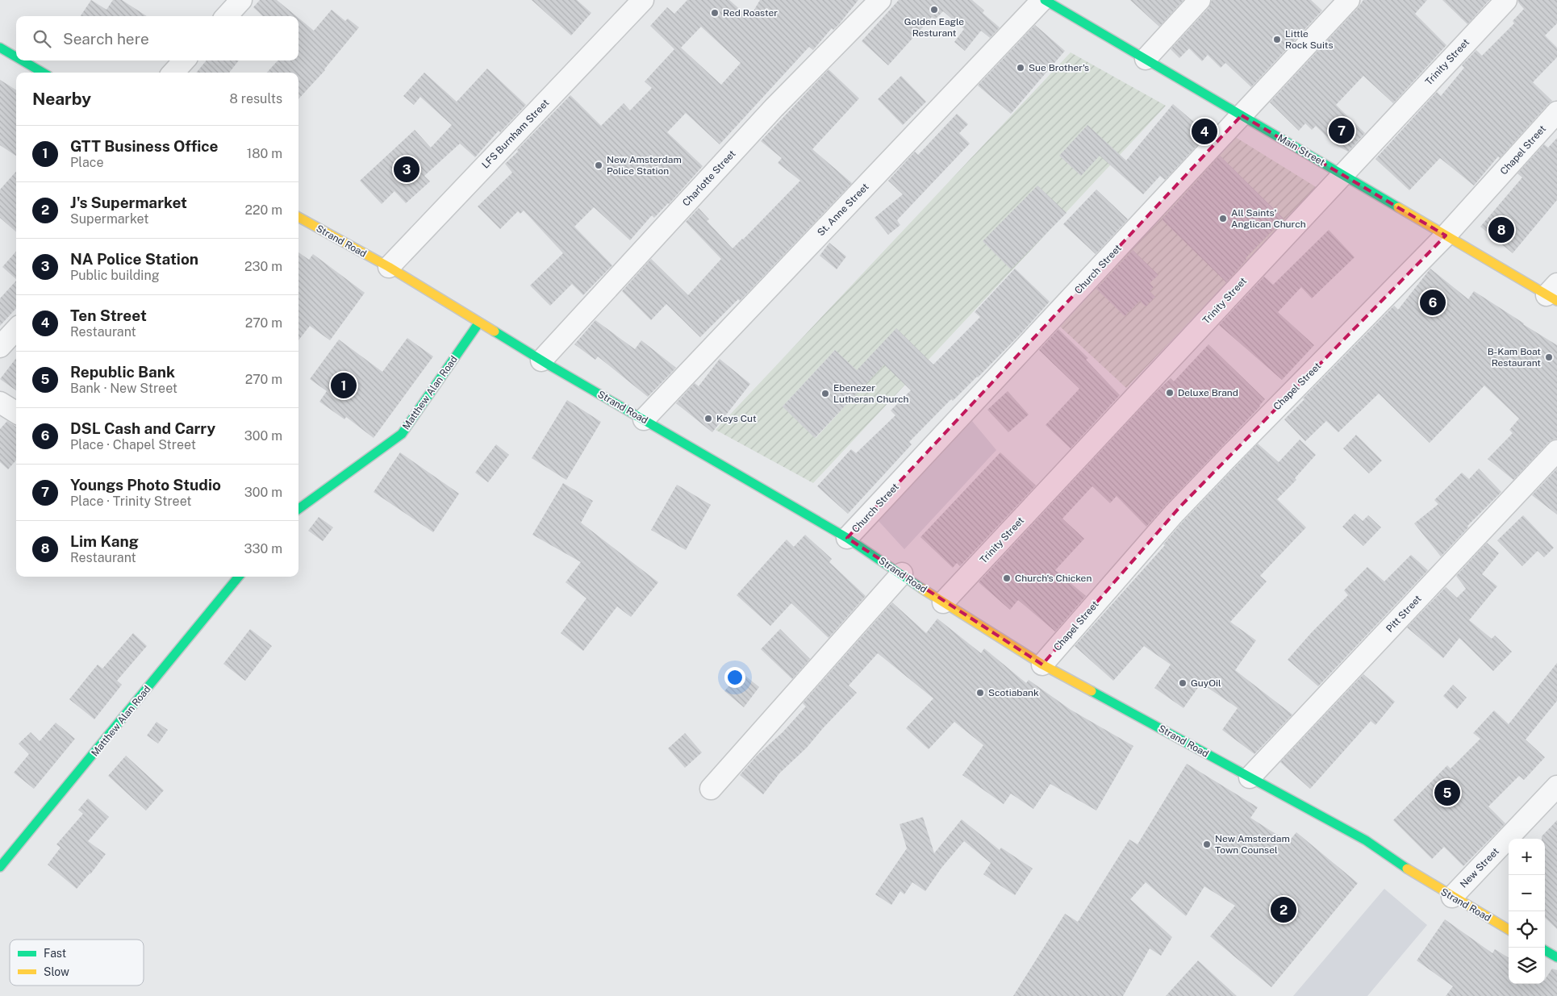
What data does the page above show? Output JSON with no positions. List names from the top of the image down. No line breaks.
{"streets":{"street":["Trinity Street","LFS Burnham Street","Main Street","Chapel Street","Charlotte Street","St. Anne Street","Strand Road","Church Street","Matthew Alan Road","Pitt Street","New Street"]},"crossings":[["Trinity Street","Main Street"],["Trinity Street","Strand Road"],["LFS Burnham Street","Strand Road"],["Main Street","Chapel Street"],["Main Street","St. Anne Street"],["Main Street","Church Street"],["Chapel Street","Strand Road"],["Charlotte Street","Strand Road"],["St. Anne Street","Strand Road"],["Strand Road","Church Street"],["Strand Road","Matthew Alan Road"],["Strand Road","Pitt Street"],["Strand Road","New Street"]],"places":["Golden Eagle Resturant","Red Roaster","Little Rock Suits","Sue Brother's","New Amsterdam Police Station","All Saints' Anglican Church","B-Kam Boat Restaurant","Deluxe Brand","Ebenezer Lutheran Church","Keys Cut","Church's Chicken","GuyOil","Scotiabank","New Amsterdam Town Counsel"],"legend":["Fast","Slow"],"page":{"search":"Search here","heading":["Nearby","8 results"],"pins":["7","4","3","8","6","1","5","2"],"list":[{"mark":"1","name":"GTT Business Office","note":"Place","value":"180 m"},{"mark":"2","name":"J's Supermarket","note":"Supermarket","value":"220 m"},{"mark":"3","name":"NA Police Station","note":"Public building","value":"230 m"},{"mark":"4","name":"Ten Street","note":"Restaurant","value":"270 m"},{"mark":"5","name":"Republic Bank","note":"Bank · New Street","value":"270 m"},{"mark":"6","name":"DSL Cash and Carry","note":"Place · Chapel Street","value":"300 m"},{"mark":"7","name":"Youngs Photo Studio","note":"Place · Trinity Street","value":"300 m"},{"mark":"8","name":"Lim Kang","note":"Restaurant","value":"330 m"}],"map_buttons":["+","−"]}}
